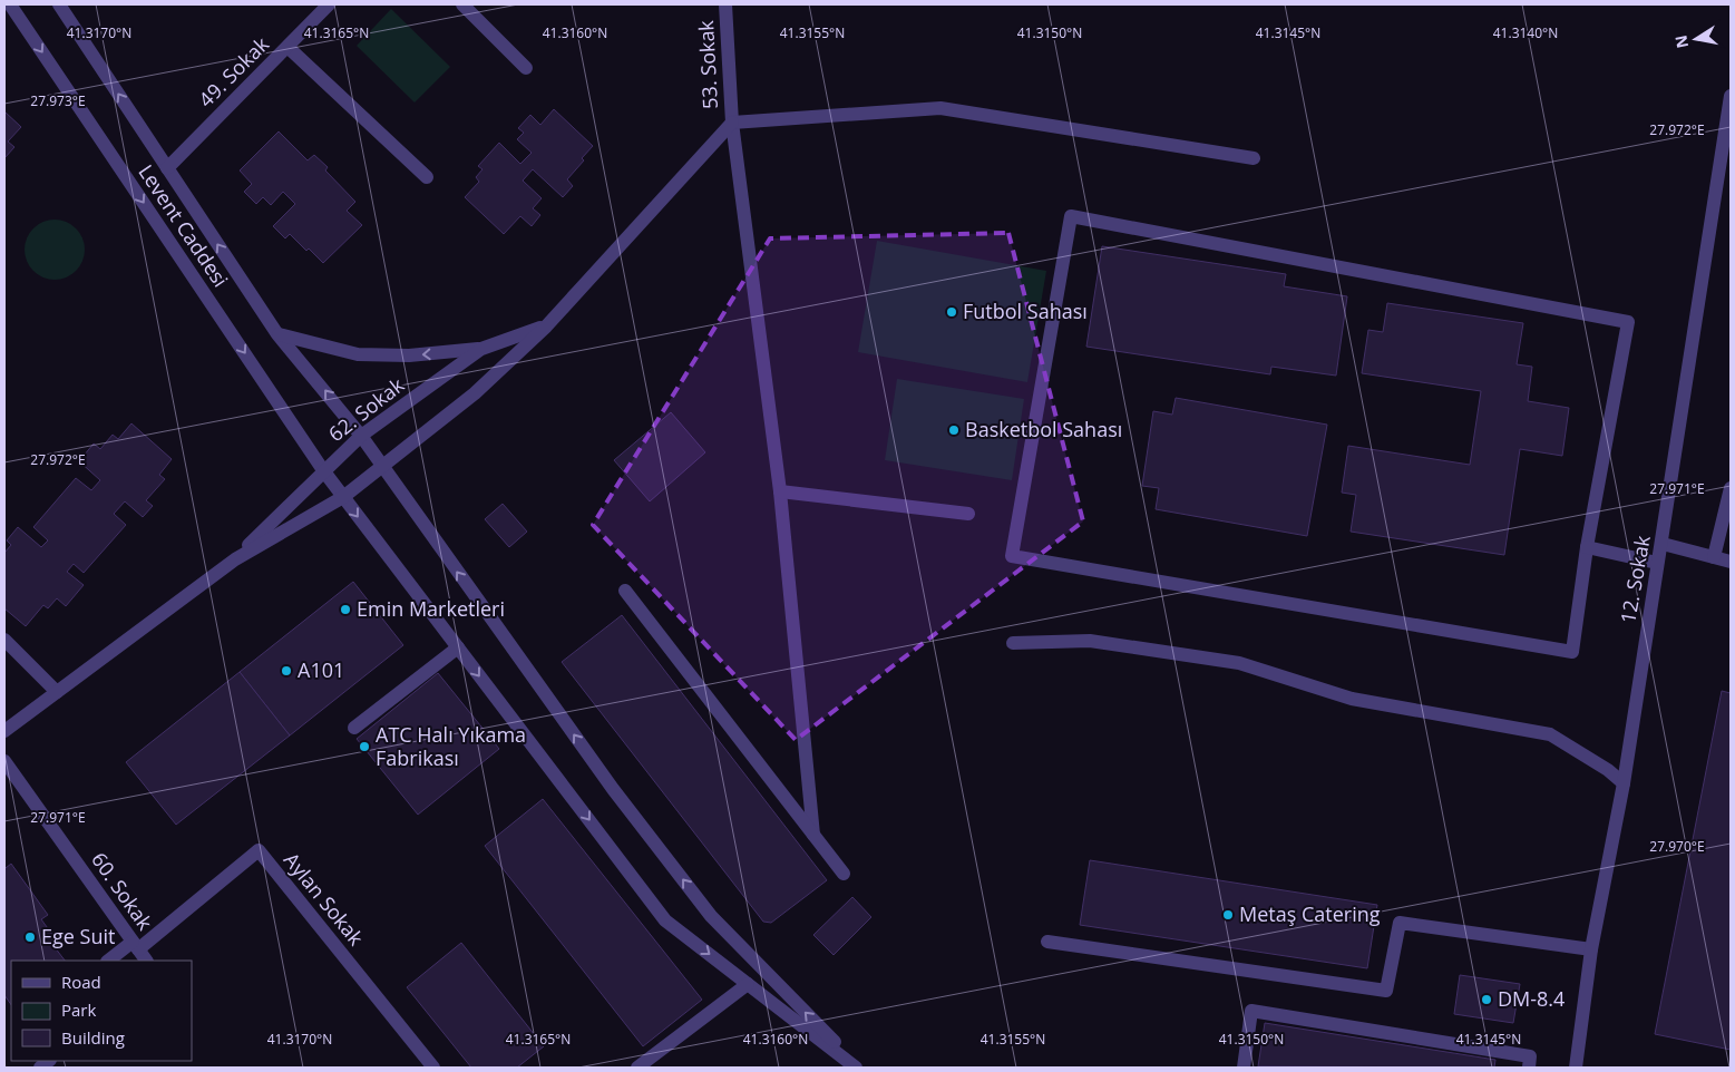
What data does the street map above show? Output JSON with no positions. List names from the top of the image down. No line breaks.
{"streets":{"street":["53. Sokak","49. Sokak","Levent Caddesi","62. Sokak","12. Sokak","60. Sokak","Aylan Sokak"]},"crossings":[["53. Sokak","62. Sokak"],["Levent Caddesi","62. Sokak"],["60. Sokak","Aylan Sokak"]],"places":["Futbol Sahası","Basketbol Sahası","Emin Marketleri","A101","ATC Halı Yıkama Fabrikası","Metaş Catering","Ege Suit","DM-8.4"],"legend":["Road","Park","Building"],"north":"left","coordinates":["41.3170°N","41.3165°N","41.3160°N","41.3155°N","41.3150°N","41.3145°N","41.3140°N","27.973°E","27.972°E","27.971°E","27.970°E"]}
